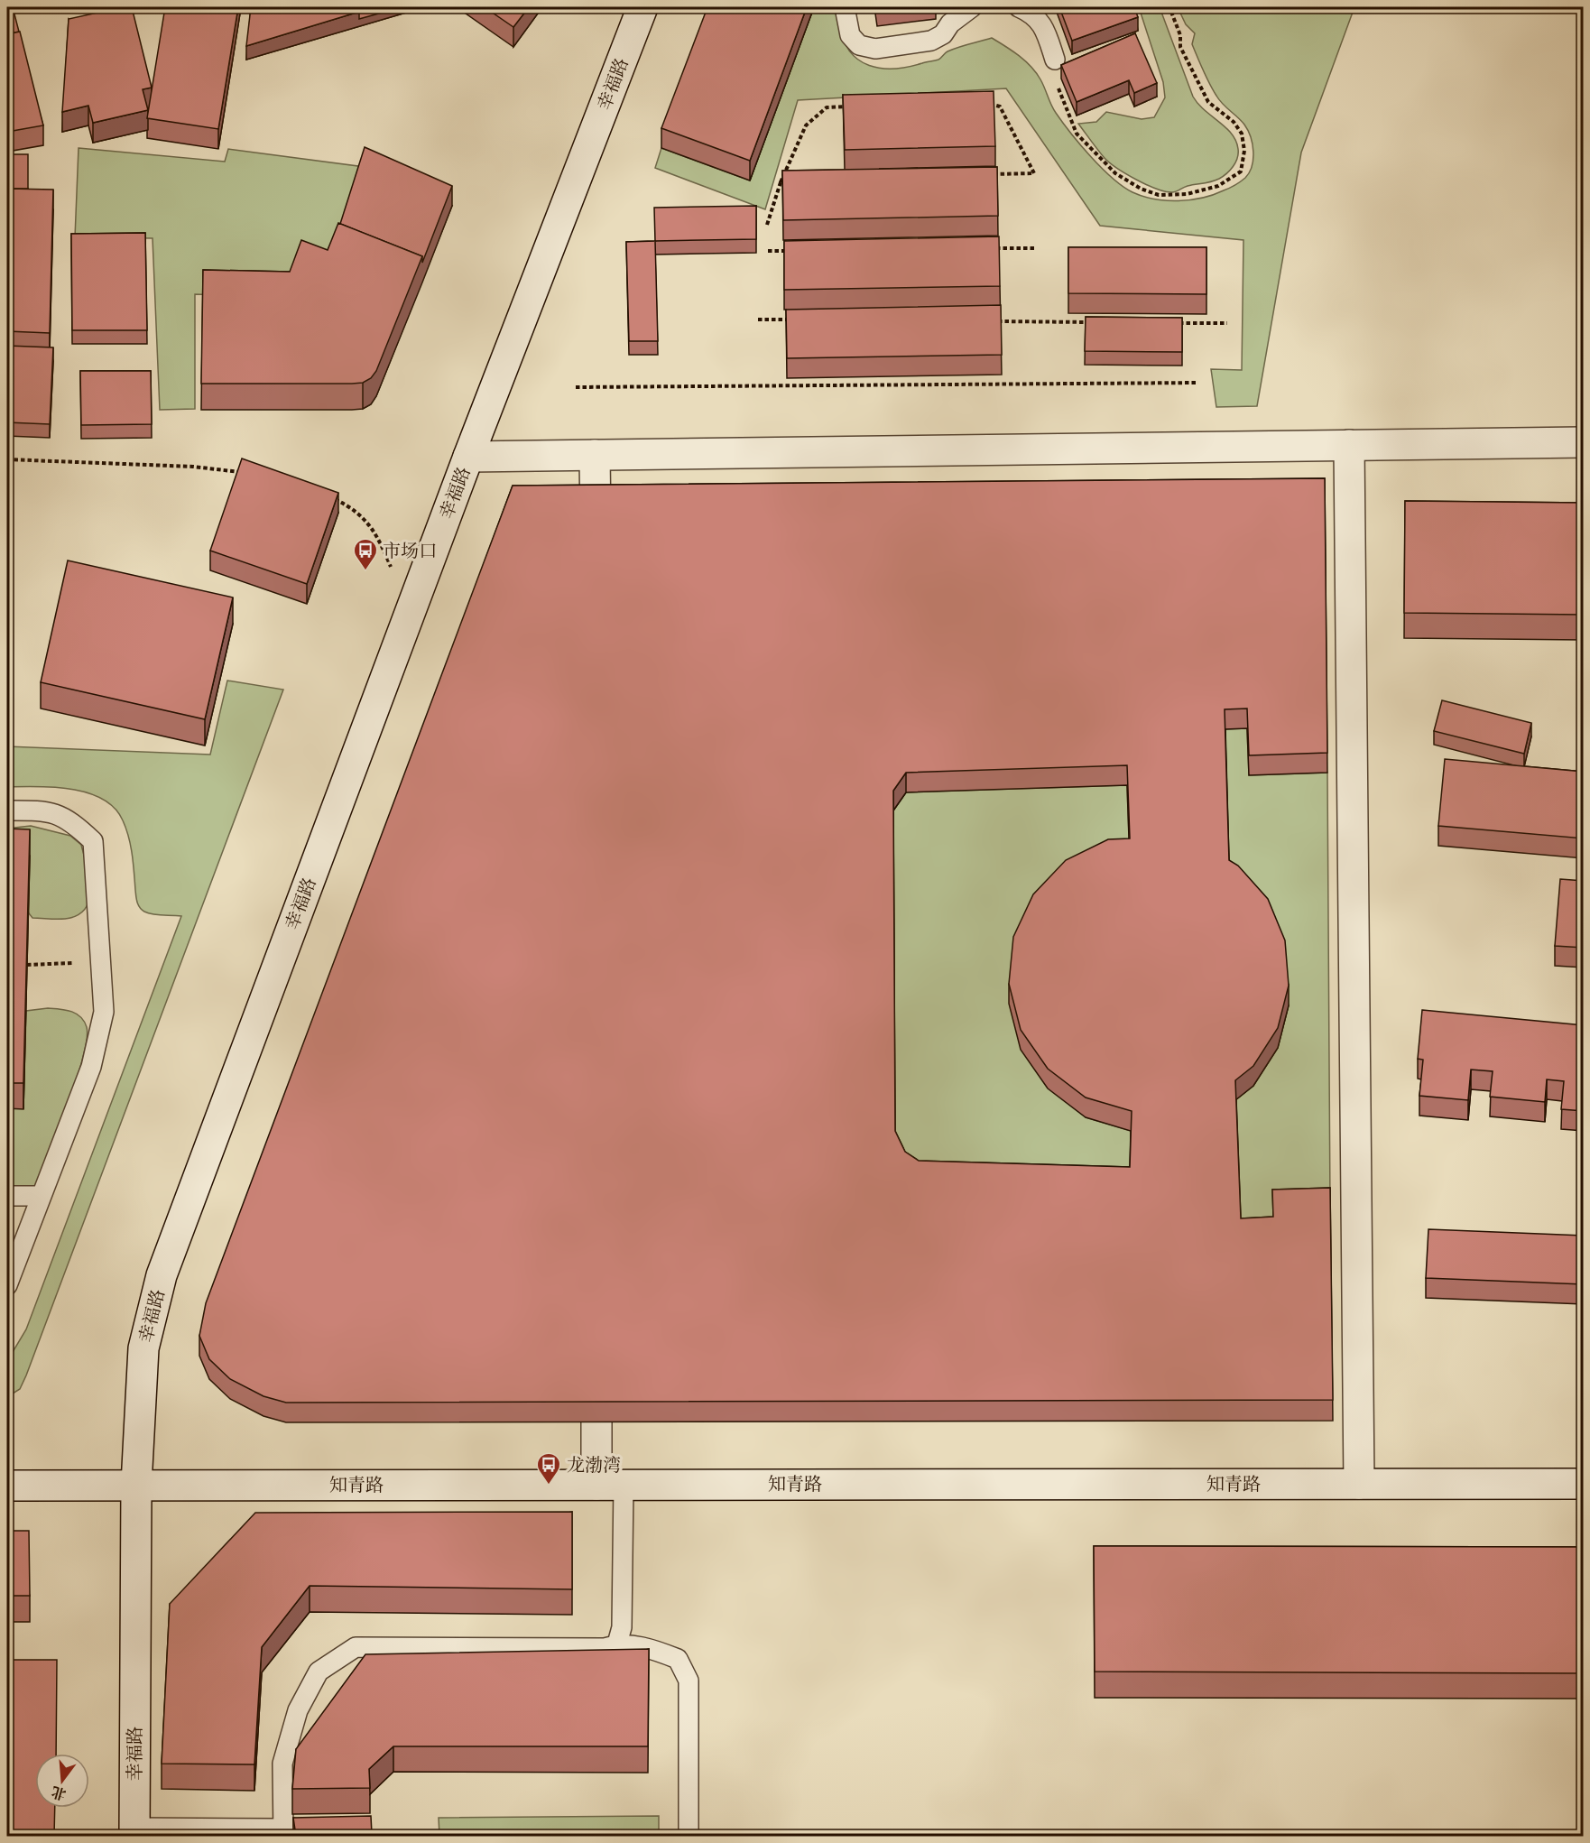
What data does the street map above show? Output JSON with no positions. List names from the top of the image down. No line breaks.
{"streets":{"main road":["幸福路","知青路"]},"crossings":[["幸福路","知青路"]],"places":{"bus stop":["市场口","龙渤湾"]},"north":"bottom"}
